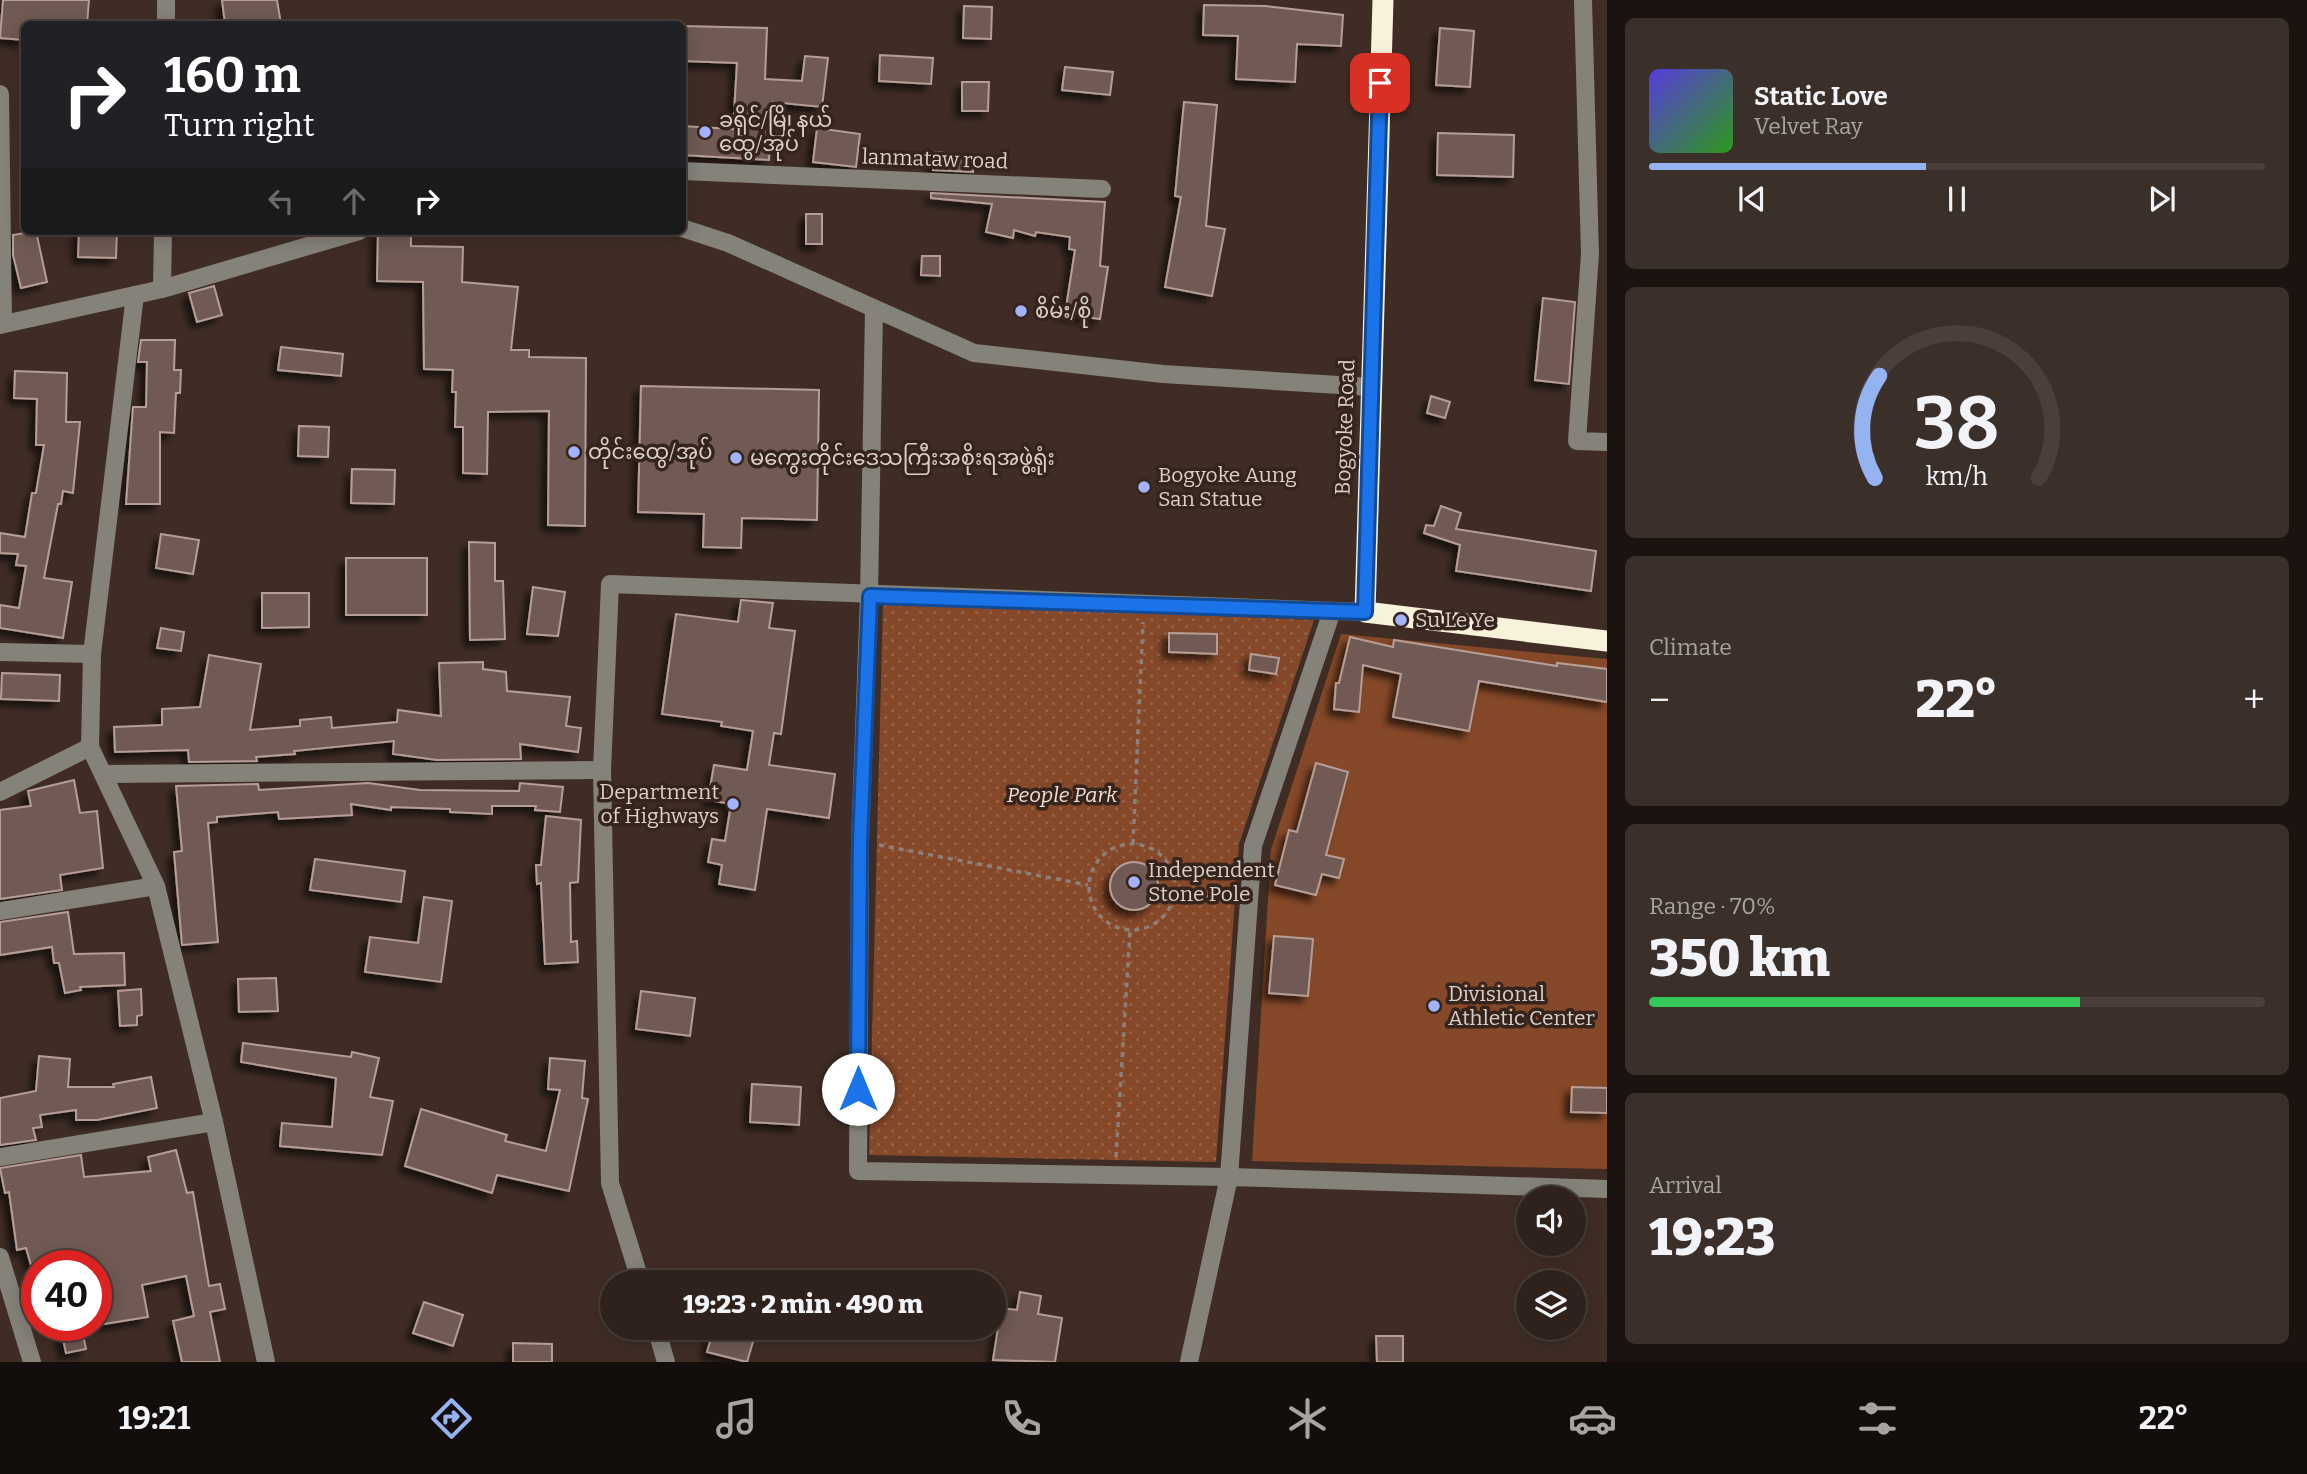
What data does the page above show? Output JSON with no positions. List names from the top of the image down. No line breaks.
{"streets":{"highway":["Bogyoke Road"],"street":["lanmataw road"]},"parks":["People Park"],"places":["ခရိုင်/မြို့နယ် ထွေ/အုပ်","စိမ်း/စို","တိုင်းထွေ/အုပ်","မကွေးတိုင်းဒေသကြီးအစိုးရအဖွဲ့ရုံး","Bogyoke Aung San Statue","Su Le Ye","Department of Highways","Independent Stone Pole","Divisional Athletic Center"],"page":{"turn":["160 m","Turn right"],"song":["Static Love","Velvet Ray"],"tile":["Climate",["Range · 70%","350 km"],["Arrival","19:23"]],"heat":["−","22°","+"],"limit":"40","trip":"19:23 · 2 min · 490 m","tabs":["19:21","22°"],"gauge":["38","km/h"]}}
